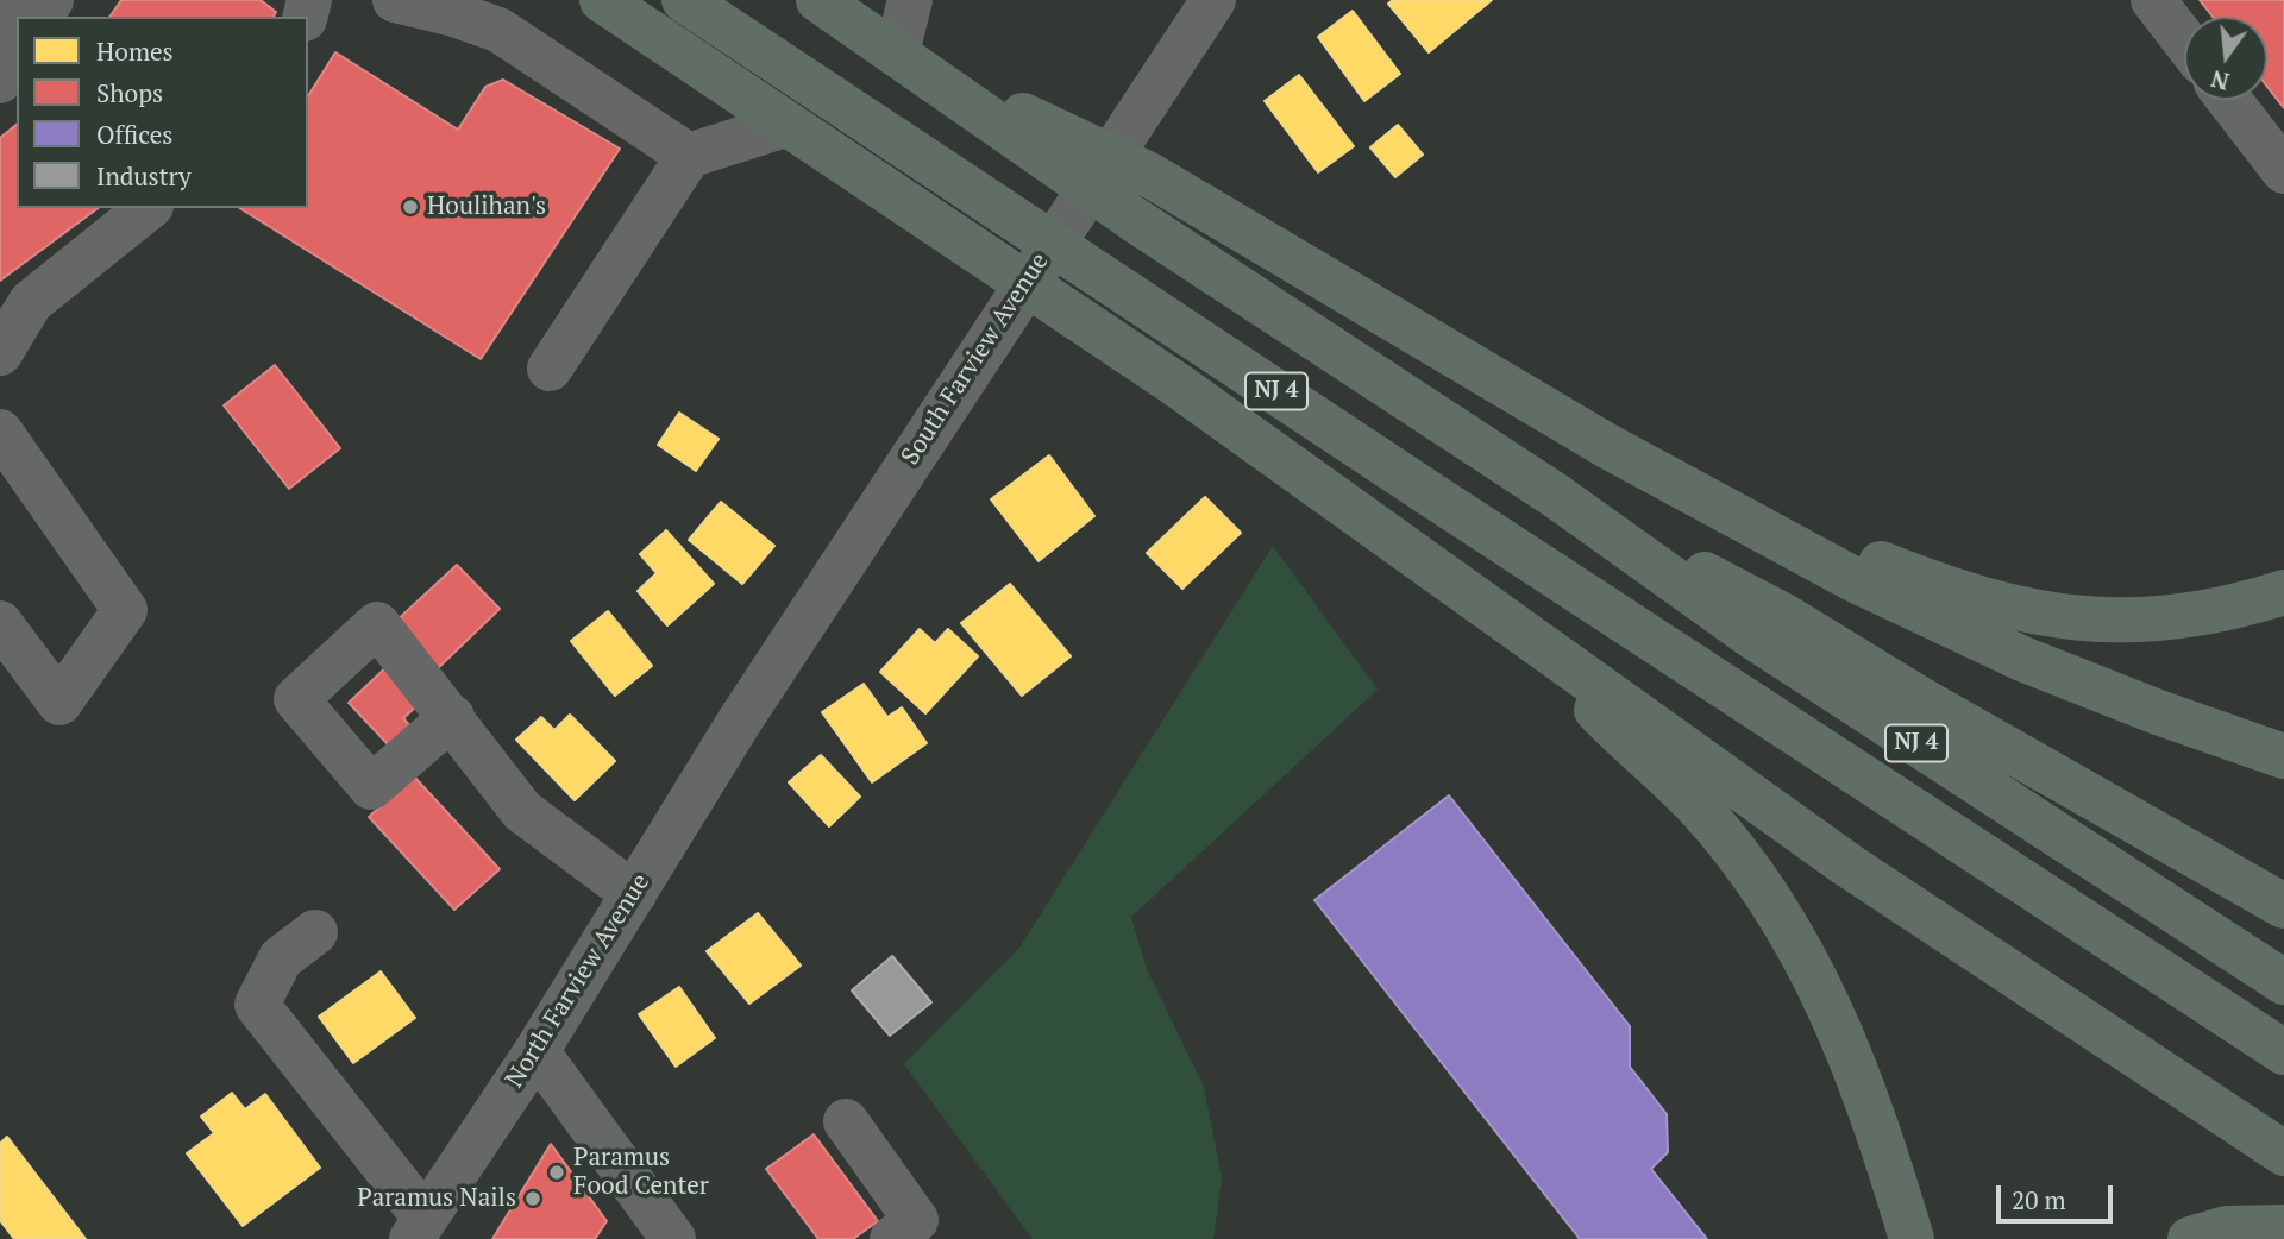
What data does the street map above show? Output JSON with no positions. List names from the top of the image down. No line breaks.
{"streets":{"highway":["NJ 4"],"street":["South Farview Avenue","North Farview Avenue"]},"crossings":[["South Farview Avenue","North Farview Avenue"]],"places":["Houlihan's","Paramus Food Center","Paramus Nails"],"legend":["Homes","Shops","Offices","Industry"],"scale_bar":"20 m","north":"bottom"}
